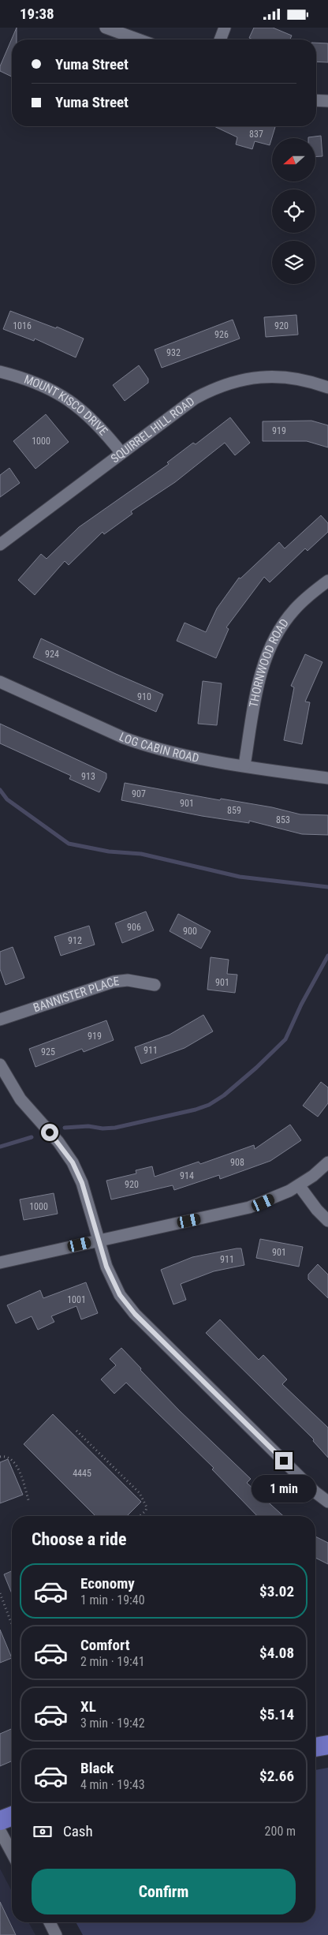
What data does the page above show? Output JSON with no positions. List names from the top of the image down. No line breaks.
{"streets":{"street":["MOUNT KISCO DRIVE","SQUIRREL HILL ROAD","THORNWOOD ROAD","LOG CABIN ROAD","BANNISTER PLACE"]},"crossings":[["MOUNT KISCO DRIVE","SQUIRREL HILL ROAD"],["THORNWOOD ROAD","LOG CABIN ROAD"]],"house_numbers":["837","1016","920","926","932","919","1000","924","910","913","907","901","859","853","906","900","912","901","919","911","925","908","914","920","1000","901","911","1001","4445"],"north":"left","page":{"status":"19:38","banner":["Yuma Street","Yuma Street"],"bubble":"1 min","heading":"Choose a ride","list":[{"name":"Economy","note":"1 min · 19:40","value":"$3.02"},{"name":"Comfort","note":"2 min · 19:41","value":"$4.08"},{"name":"XL","note":"3 min · 19:42","value":"$5.14"},{"name":"Black","note":"4 min · 19:43","value":"$2.66"}],"pay":["Cash","200 m"],"buttons":"Confirm"}}
